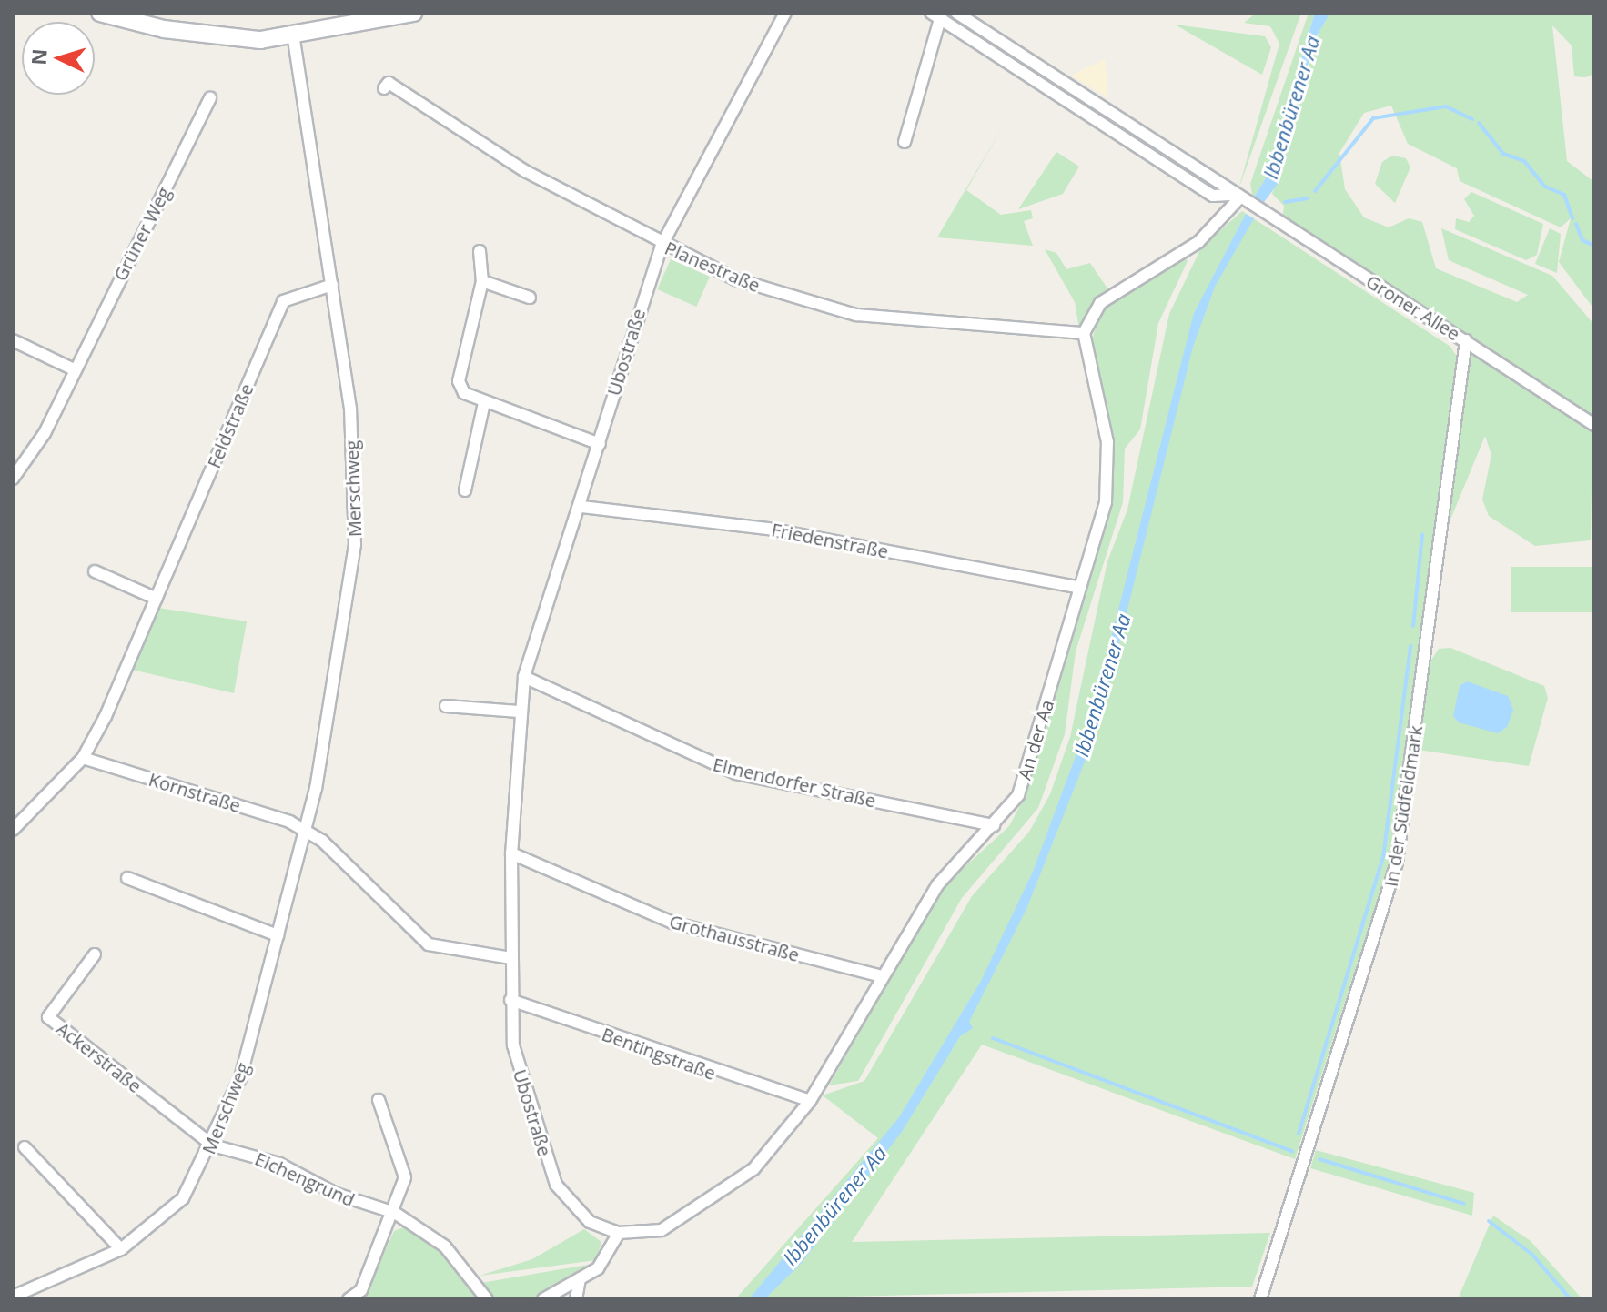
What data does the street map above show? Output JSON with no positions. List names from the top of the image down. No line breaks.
{"streets":{"street":["Grüner Weg","Planestraße","Groner Allee","Ubostraße","Feldstraße","Merschweg","Friedenstraße","An der Aa","Elmendorfer Straße","Kornstraße","In der Südfeldmark","Grothausstraße","Bentingstraße","Ackerstraße","Eichengrund"]},"crossings":[["Planestraße","Ubostraße"],["Planestraße","An der Aa"],["Groner Allee","In der Südfeldmark"],["Ubostraße","Friedenstraße"],["Ubostraße","An der Aa"],["Ubostraße","Elmendorfer Straße"],["Ubostraße","Grothausstraße"],["Ubostraße","Bentingstraße"],["Feldstraße","Merschweg"],["Feldstraße","Kornstraße"],["Merschweg","Kornstraße"],["Merschweg","Ackerstraße"],["Merschweg","Eichengrund"],["Friedenstraße","An der Aa"],["An der Aa","Elmendorfer Straße"],["An der Aa","Grothausstraße"],["An der Aa","Bentingstraße"],["Ackerstraße","Eichengrund"]],"water":["Ibbenbürener Aa"],"north":"left"}
